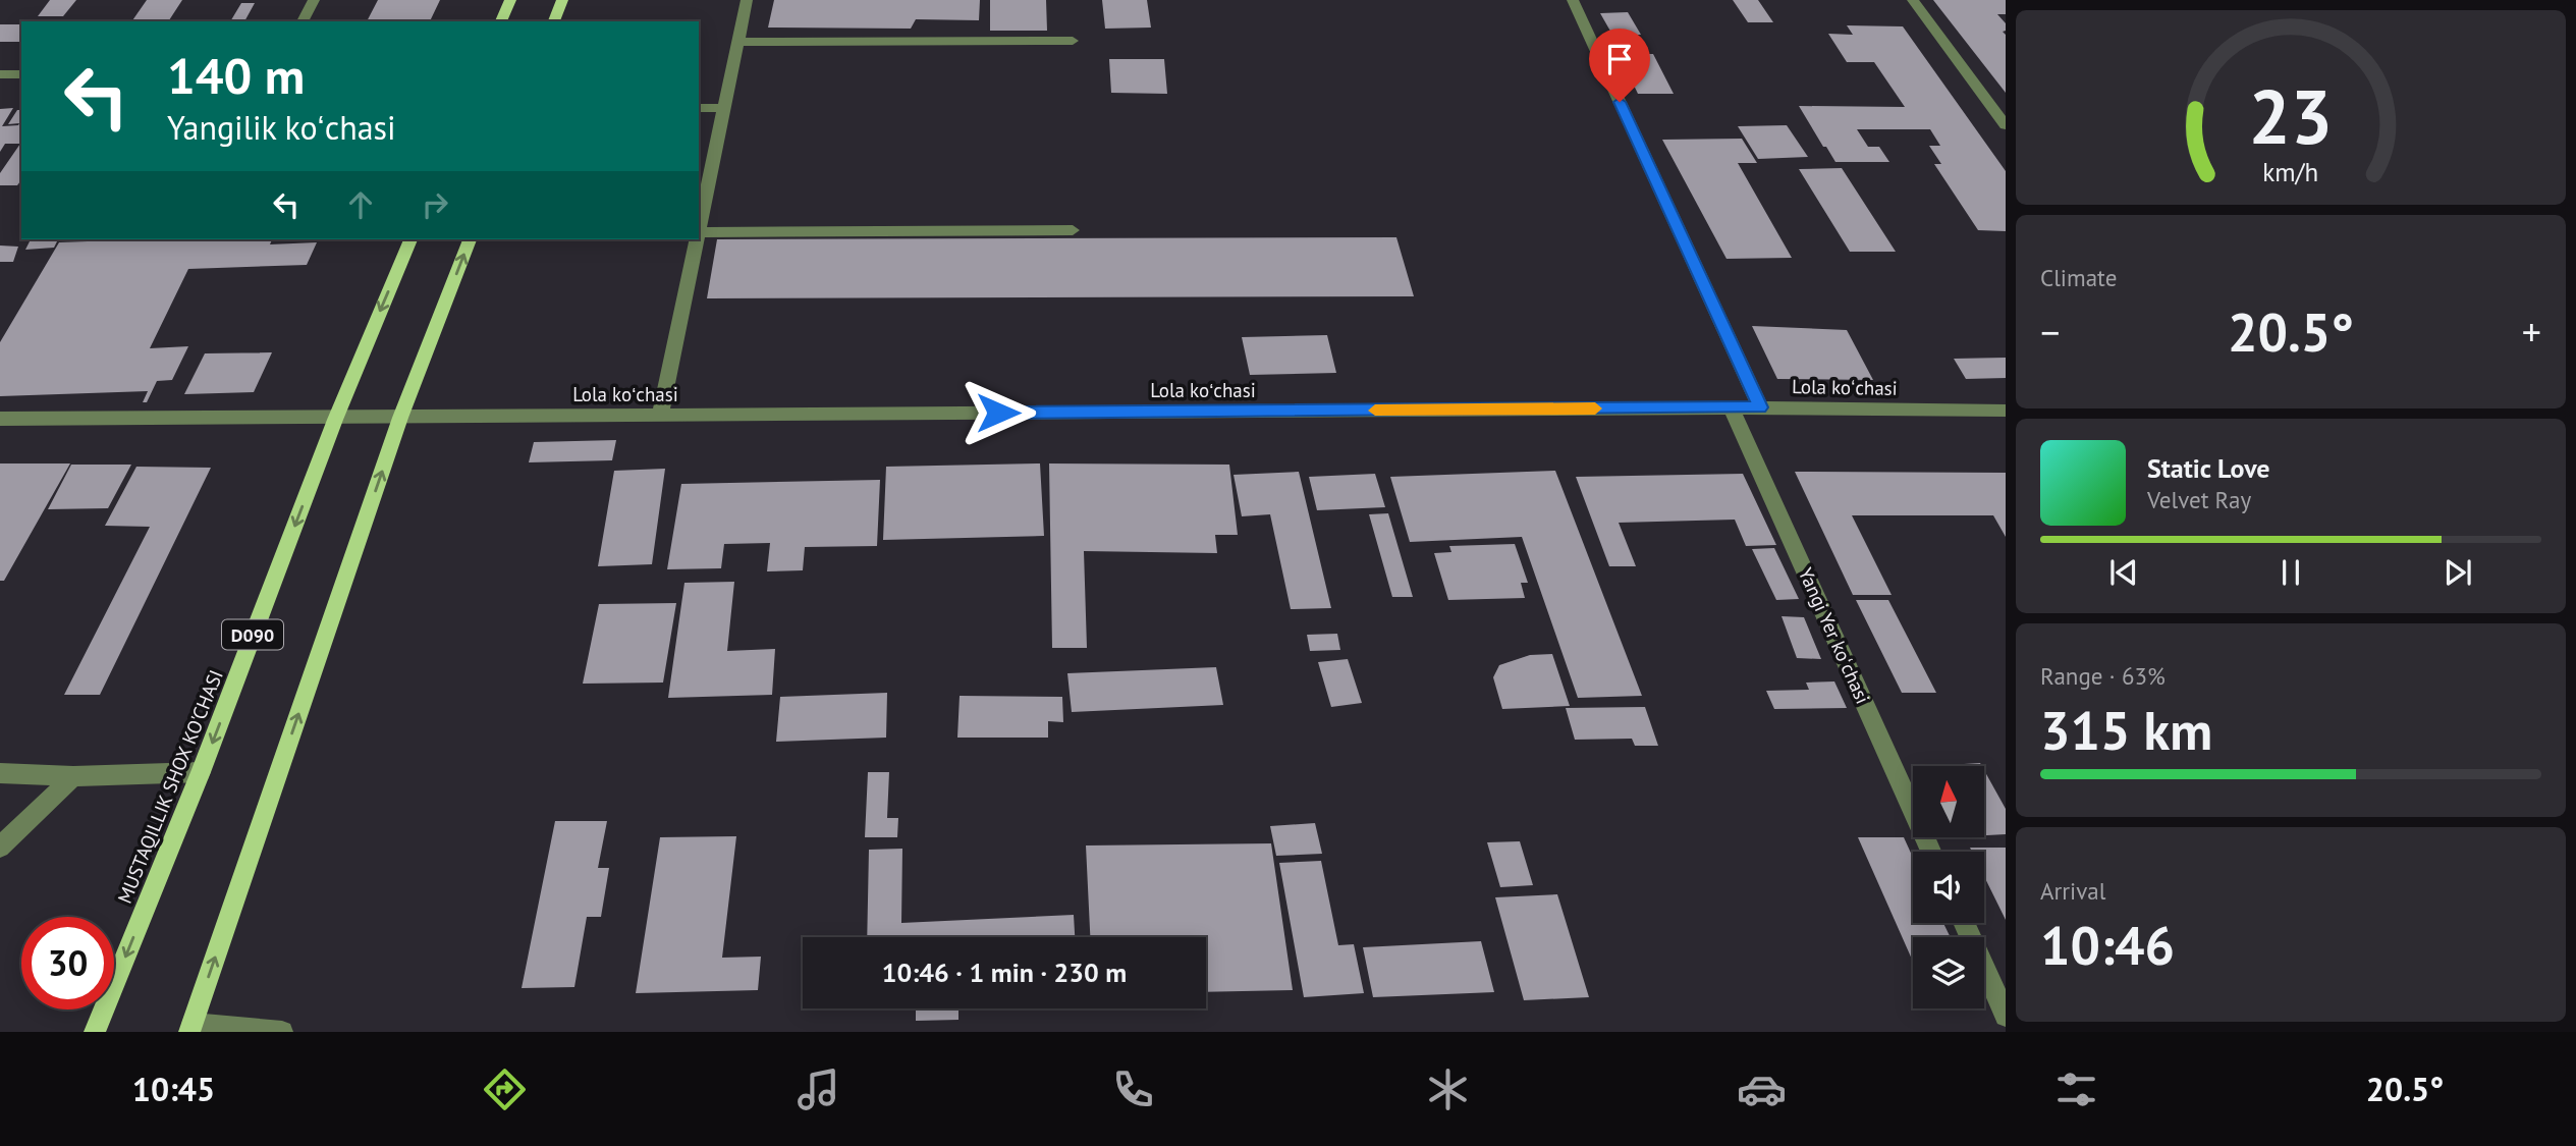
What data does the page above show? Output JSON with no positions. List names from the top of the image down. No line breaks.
{"streets":{"main road":["D090","MUSTAQILLIK SHOX KO'CHASI"],"street":["Lola koʻchasi","Yangi Yer koʻchasi"]},"crossings":[["Lola koʻchasi","Yangi Yer koʻchasi"],["Lola koʻchasi","MUSTAQILLIK SHOX KO'CHASI"]],"north":"top","page":{"turn":["140 m","Yangilik koʻchasi"],"tile":["Climate",["Range · 63%","315 km"],["Arrival","10:46"]],"heat":["−","20.5°","+"],"song":["Static Love","Velvet Ray"],"limit":"30","trip":"10:46 · 1 min · 230 m","tabs":["10:45","20.5°"],"gauge":["23","km/h"]}}
